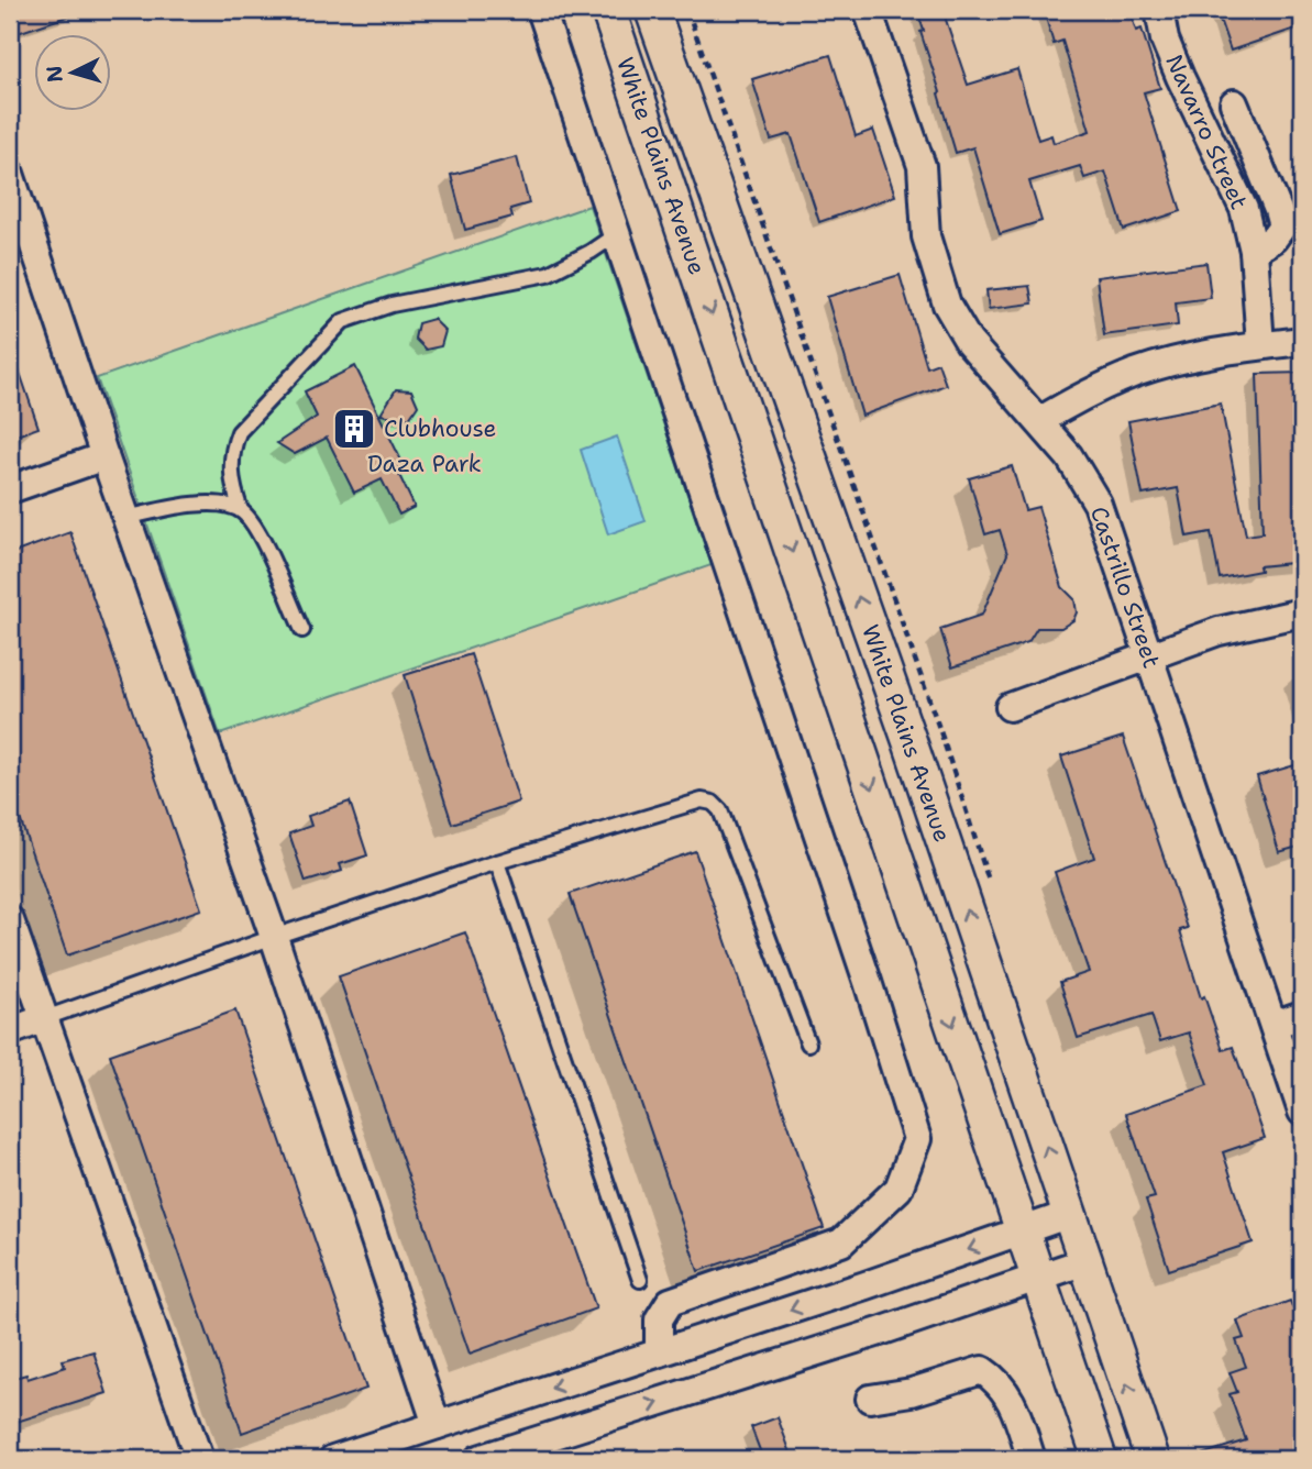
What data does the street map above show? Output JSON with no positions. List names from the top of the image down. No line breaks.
{"streets":{"street":["Navarro Street","White Plains Avenue","Castrillo Street"]},"parks":["Daza Park"],"places":{"building":["Clubhouse"]},"north":"left"}
